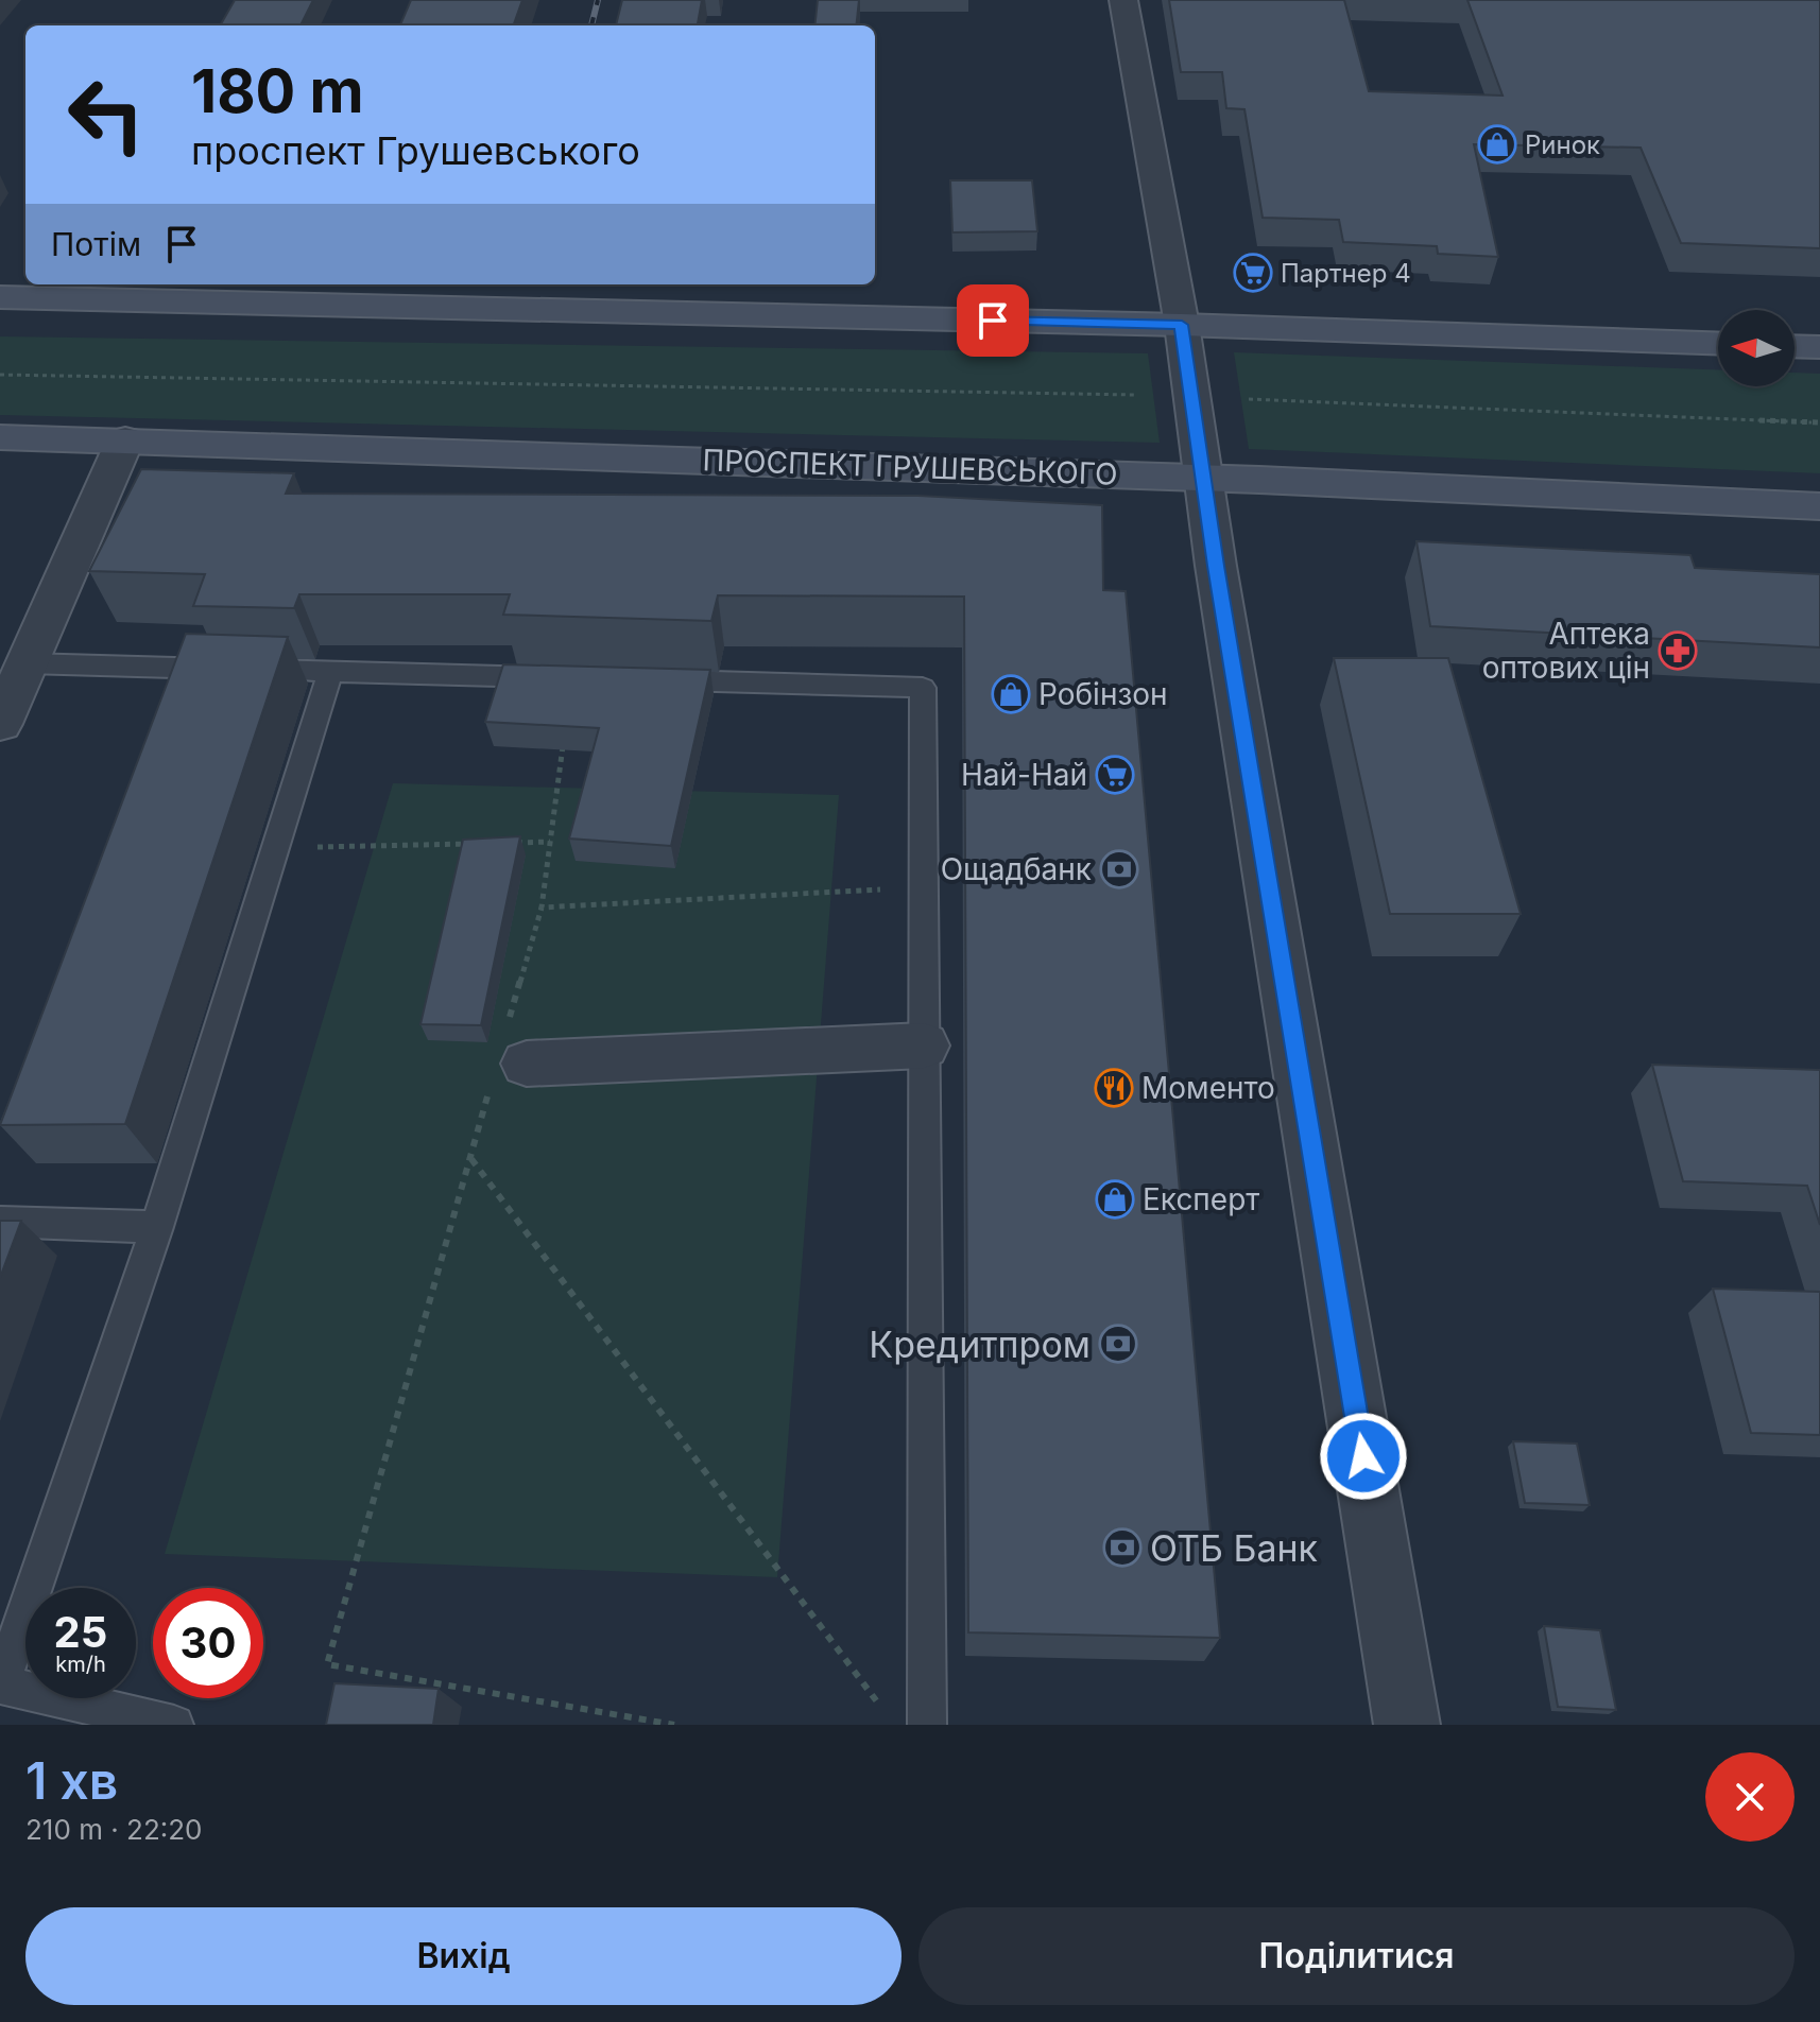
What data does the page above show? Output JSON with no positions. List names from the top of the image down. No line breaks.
{"streets":{"main road":["ПРОСПЕКТ ГРУШЕВСЬКОГО"]},"places":{"shop":["Ринок","Робінзон","Експерт"],"supermarket":["Партнер 4","Най-Най"],"pharmacy":["Аптека оптових цін"],"bank":["Ощадбанк","Кредитпром","ОТБ Банк"],"restaurant":["Моменто"]},"north":"left","page":{"turn":["180 m","проспект Грушевського"],"then":"Потім","speed":"25 km/h","limit":"30","heading":["1 хв","210 m · 22:20"],"buttons":["Вихід","Поділитися"]}}
